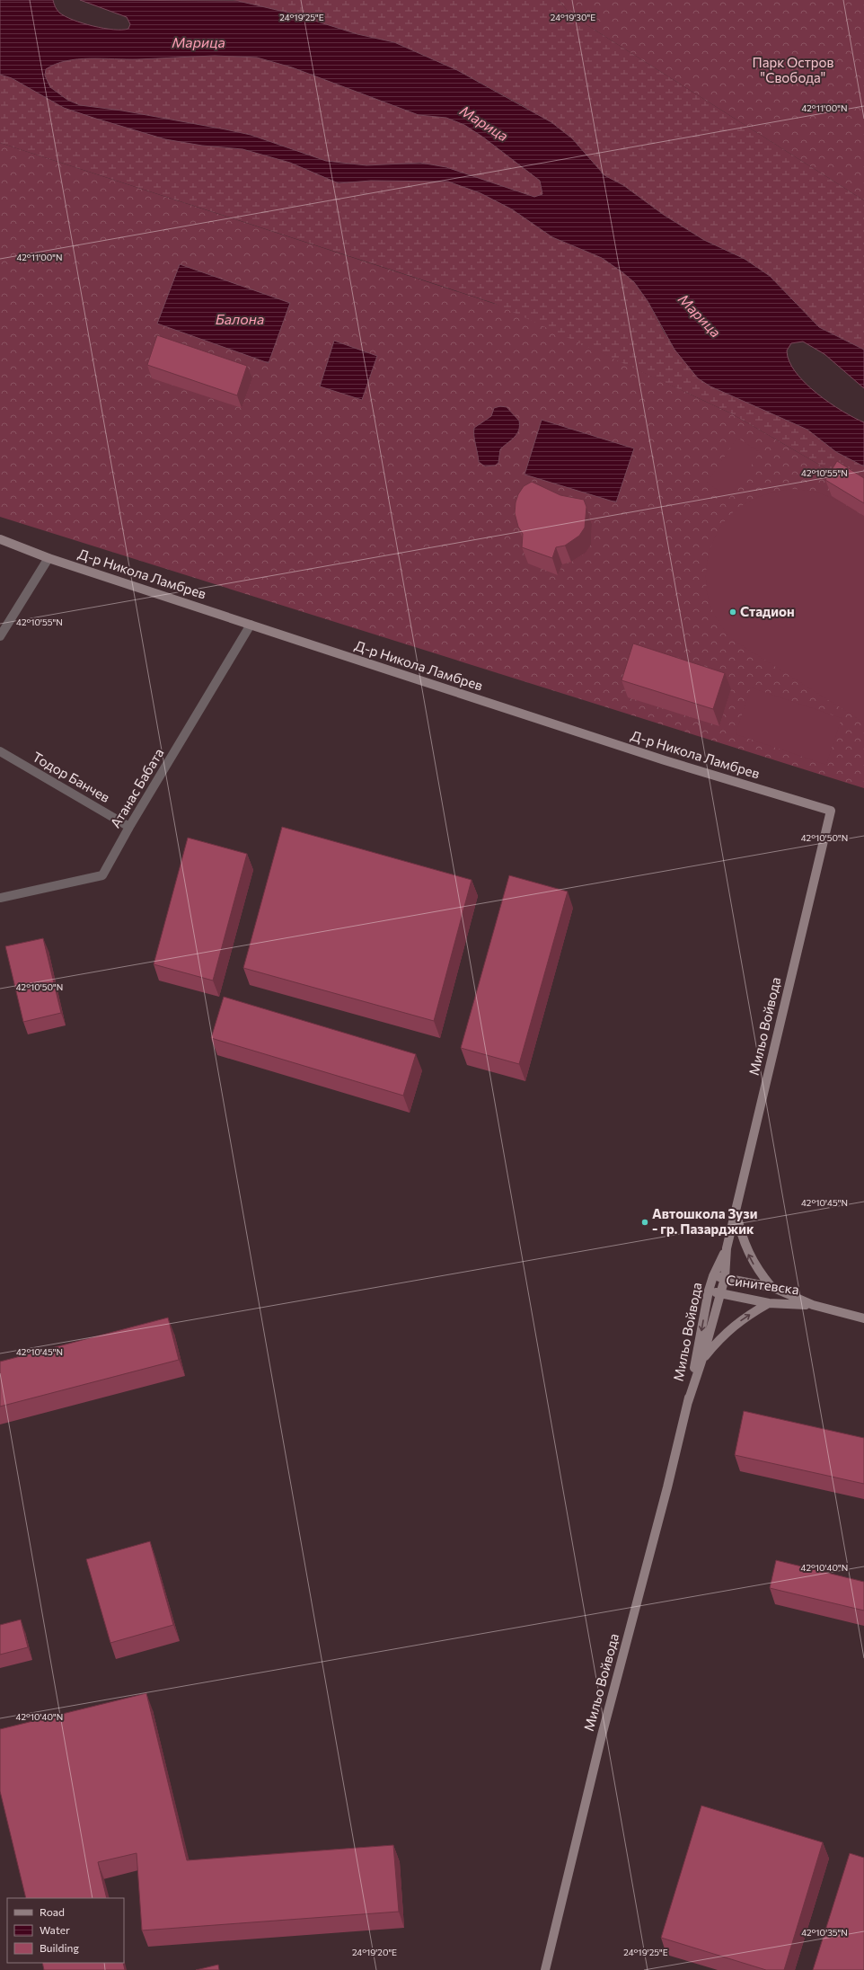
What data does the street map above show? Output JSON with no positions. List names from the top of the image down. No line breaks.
{"streets":{"street":["Д-р Никола Ламбрев","Тодор Банчев","Атанас Бабата","Мильо Войвода","Синитевска"]},"crossings":[["Д-р Никола Ламбрев","Атанас Бабата"],["Д-р Никола Ламбрев","Мильо Войвода"],["Тодор Банчев","Атанас Бабата"],["Мильо Войвода","Синитевска"]],"water":["Марица","Балона"],"parks":["Парк Остров \"Свобода\""],"places":["Стадион","Автошкола Зузи - гр. Пазарджик"],"legend":["Road","Water","Building"],"coordinates":["24°19'25\"E","24°19'30\"E","42°11'00\"N","42°10'55\"N","42°10'50\"N","42°10'45\"N","42°10'40\"N","42°10'35\"N","24°19'20\"E"]}
